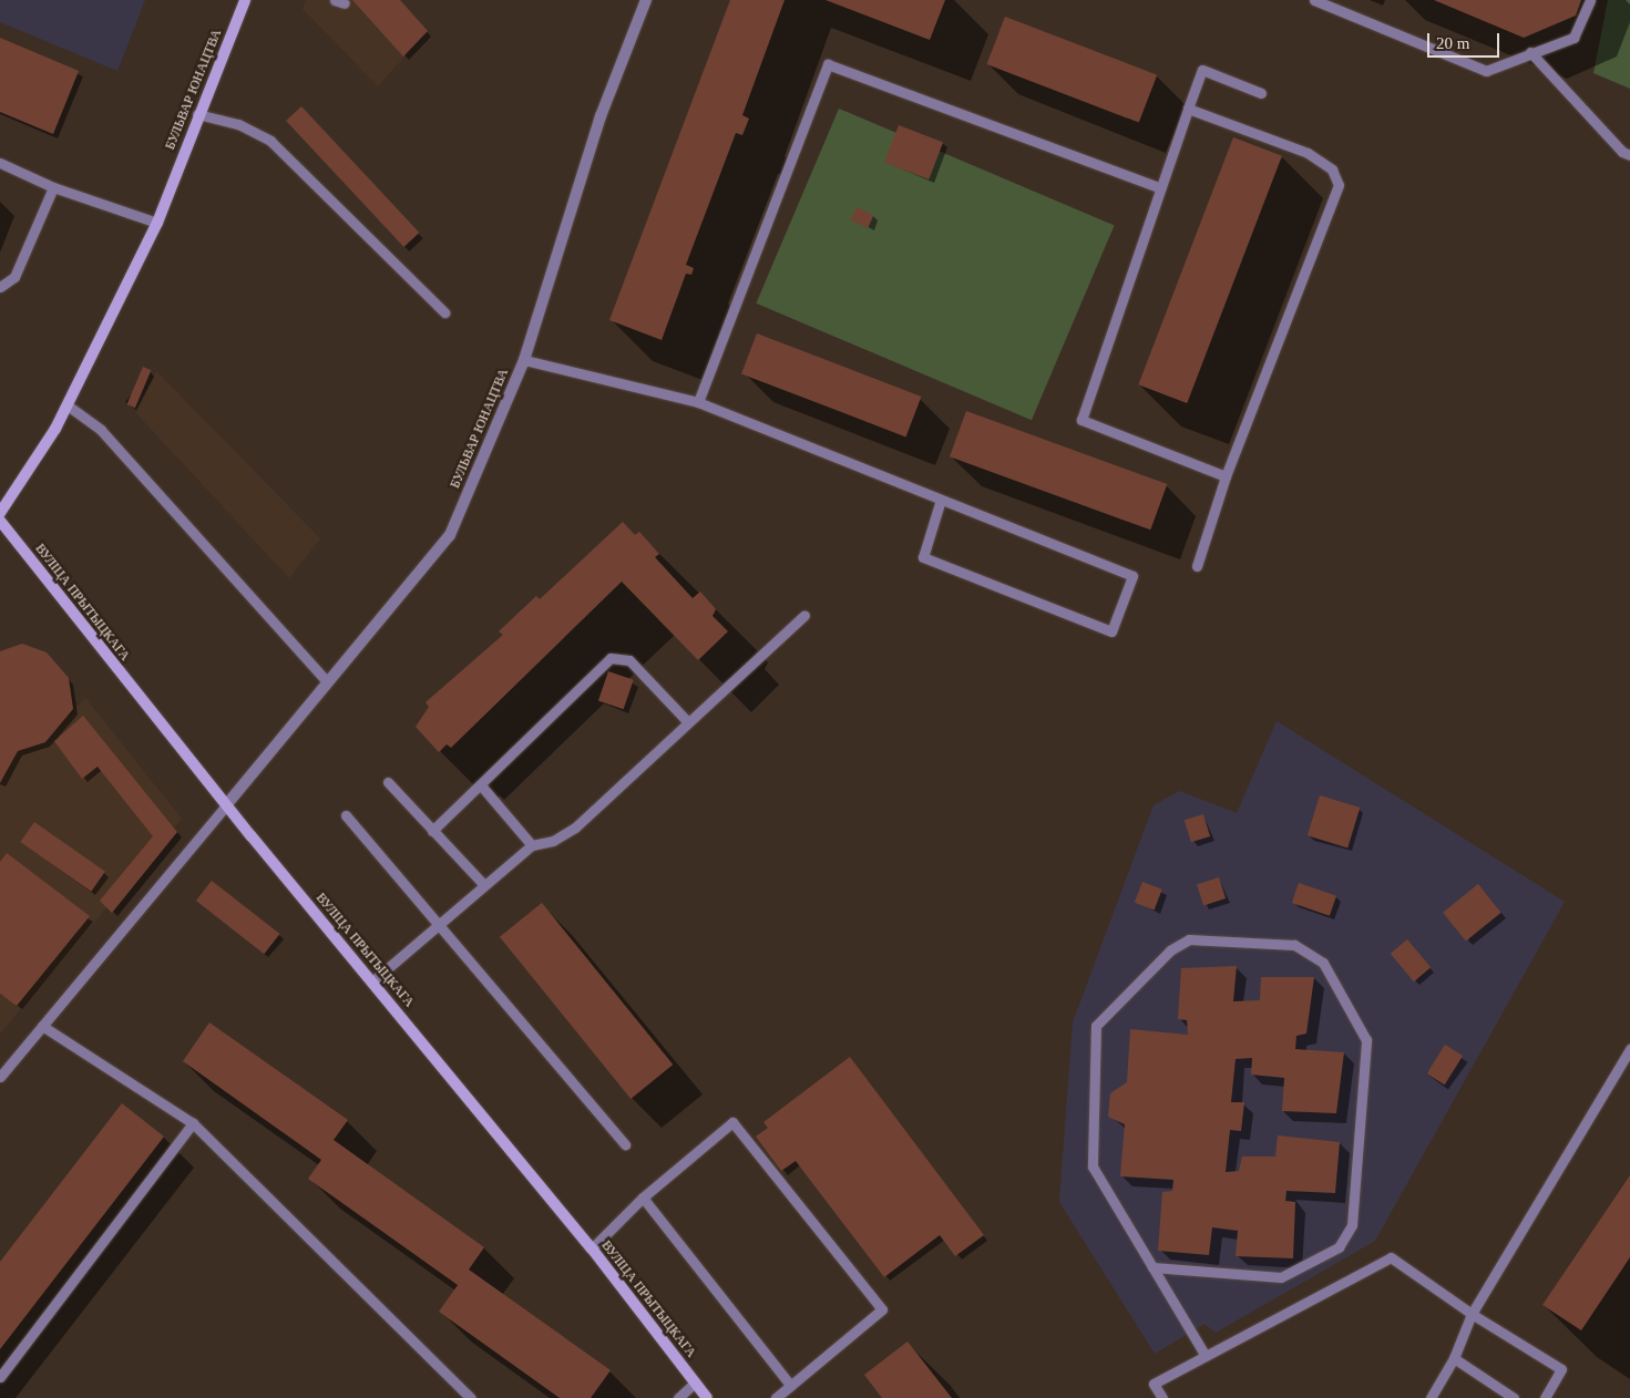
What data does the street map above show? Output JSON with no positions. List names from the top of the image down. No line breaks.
{"streets":{"street":["БУЛЬВАР ЮНАЦТВА","ВУЛІЦА ПРЫТЫЦКАГА"]},"crossings":[["БУЛЬВАР ЮНАЦТВА","ВУЛІЦА ПРЫТЫЦКАГА"]],"scale_bar":"20 m"}
